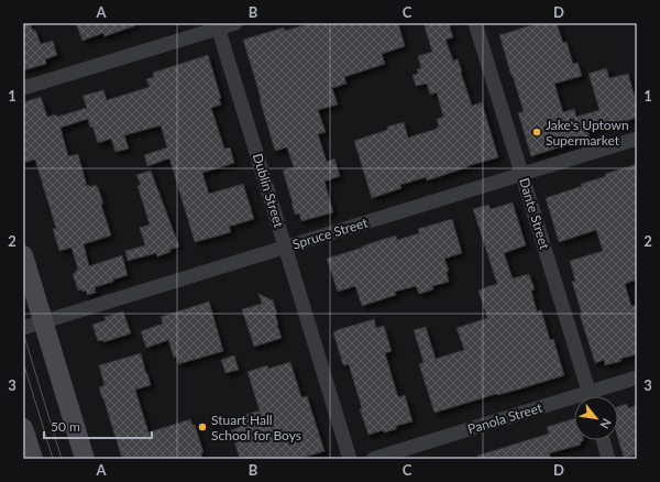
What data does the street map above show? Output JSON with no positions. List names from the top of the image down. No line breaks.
{"streets":{"street":["Dublin Street","Dante Street","Spruce Street","Panola Street"]},"crossings":[["Dublin Street","Spruce Street"],["Dante Street","Spruce Street"]],"places":["Jake's Uptown Supermarket","Stuart Hall School for Boys"],"scale_bar":"50 m","north":"bottom right","grid":{"columns":["A","B","C","D"],"rows":["1","2","3"]}}
